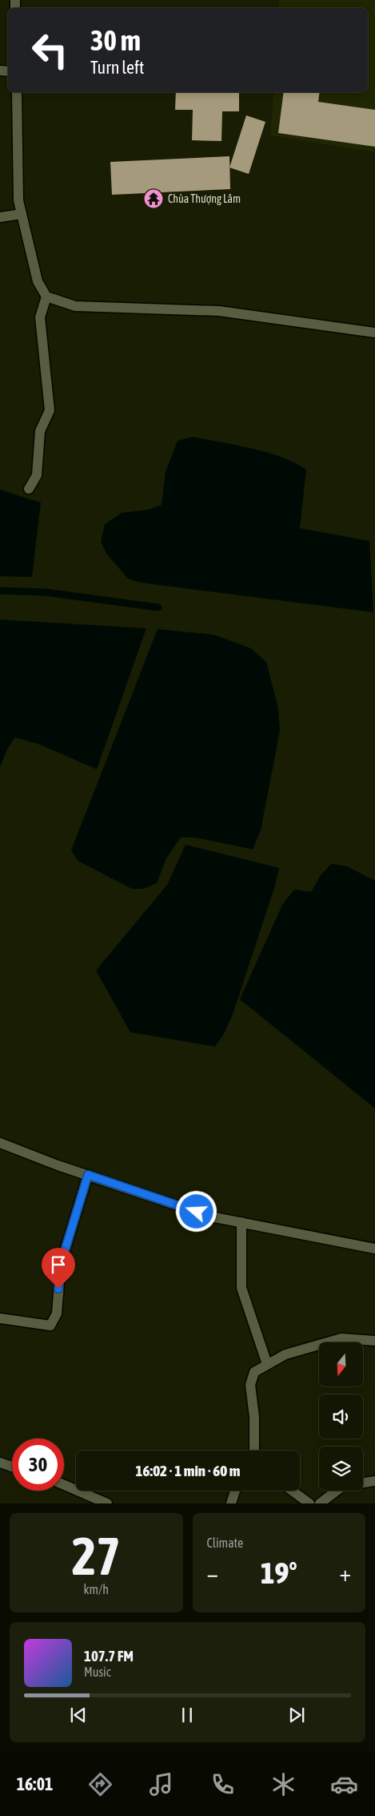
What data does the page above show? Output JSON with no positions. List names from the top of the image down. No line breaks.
{"places":{"temple":["Chùa Thượng Lâm"]},"north":"bottom","page":{"turn":["30 m","Turn left"],"limit":"30","trip":"16:02 · 1 min · 60 m","tile":[["27","km/h"],"Climate"],"heat":["−","19°","+"],"song":["107.7 FM","Music"],"tabs":"16:01"}}
